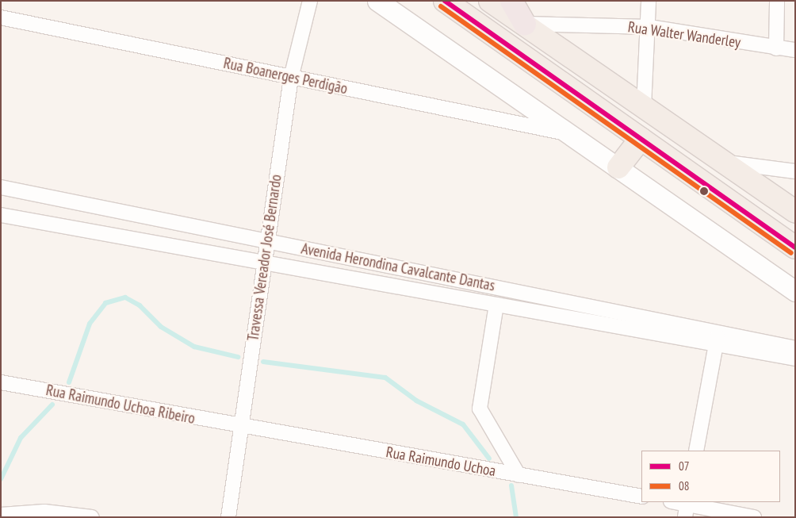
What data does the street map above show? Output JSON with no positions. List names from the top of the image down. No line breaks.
{"streets":{"street":["Rua Walter Wanderley","Rua Boanerges Perdigão","Travessa Vereador José Bernardo","Avenida Herondina Cavalcante Dantas","Rua Raimundo Uchoa Ribeiro","Rua Raimundo Uchoa"]},"crossings":[["Rua Boanerges Perdigão","Travessa Vereador José Bernardo"],["Travessa Vereador José Bernardo","Avenida Herondina Cavalcante Dantas"],["Travessa Vereador José Bernardo","Rua Raimundo Uchoa Ribeiro"],["Travessa Vereador José Bernardo","Rua Raimundo Uchoa"],["Rua Raimundo Uchoa Ribeiro","Rua Raimundo Uchoa"]],"lines":["transit line 07","transit line 08"],"legend":["07","08"]}
